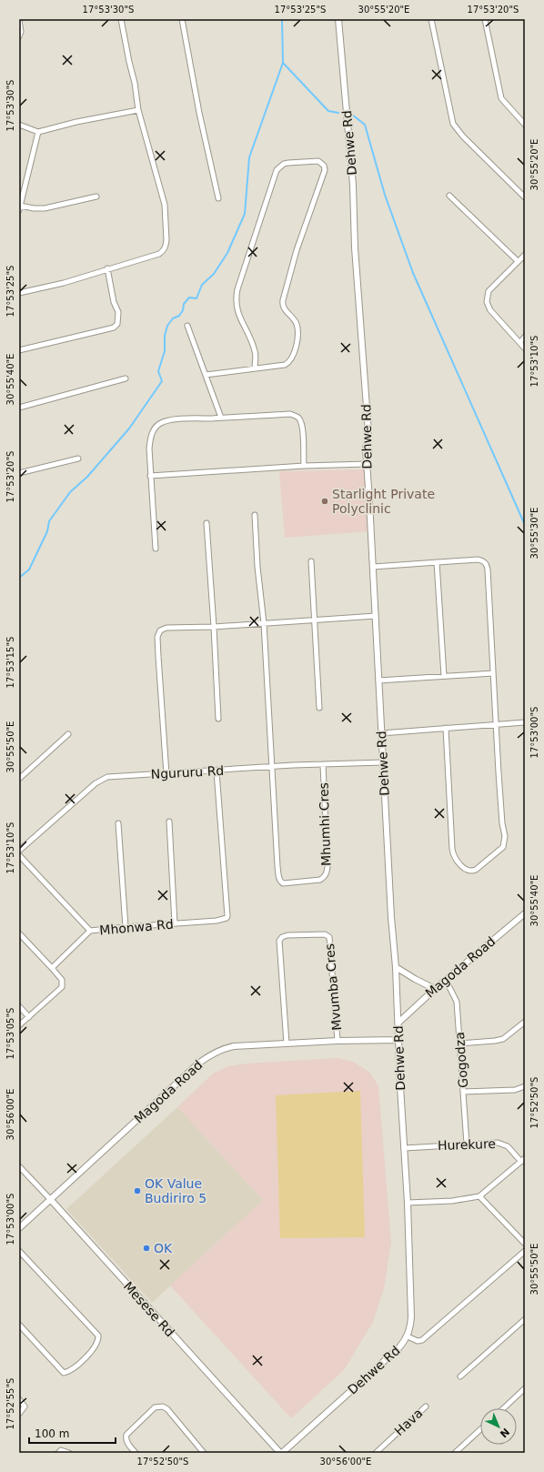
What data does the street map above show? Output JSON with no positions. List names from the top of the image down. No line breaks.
{"streets":{"street":["Dehwe Rd","Ngururu Rd","Mhumhi Cres","Mhonwa Rd","Magoda Road","Mvumba Cres","Gogodza","Hurekure","Mesese Rd","Hava"]},"crossings":[["Dehwe Rd","Ngururu Rd"],["Dehwe Rd","Magoda Road"],["Dehwe Rd","Hurekure"],["Dehwe Rd","Mesese Rd"],["Ngururu Rd","Mhumhi Cres"],["Ngururu Rd","Mhonwa Rd"],["Magoda Road","Mvumba Cres"],["Magoda Road","Gogodza"],["Magoda Road","Mesese Rd"],["Gogodza","Hurekure"]],"places":["Starlight Private Polyclinic","OK Value Budiriro 5","OK"],"scale_bar":"100 m","north":"bottom right","coordinates":["17°53'30\"S","17°53'25\"S","30°55'20\"E","17°53'20\"S","17°53'10\"S","30°55'40\"E","30°55'30\"E","17°53'15\"S","17°53'00\"S","30°55'50\"E","17°53'05\"S","17°52'50\"S","30°56'00\"E","17°52'55\"S"]}
